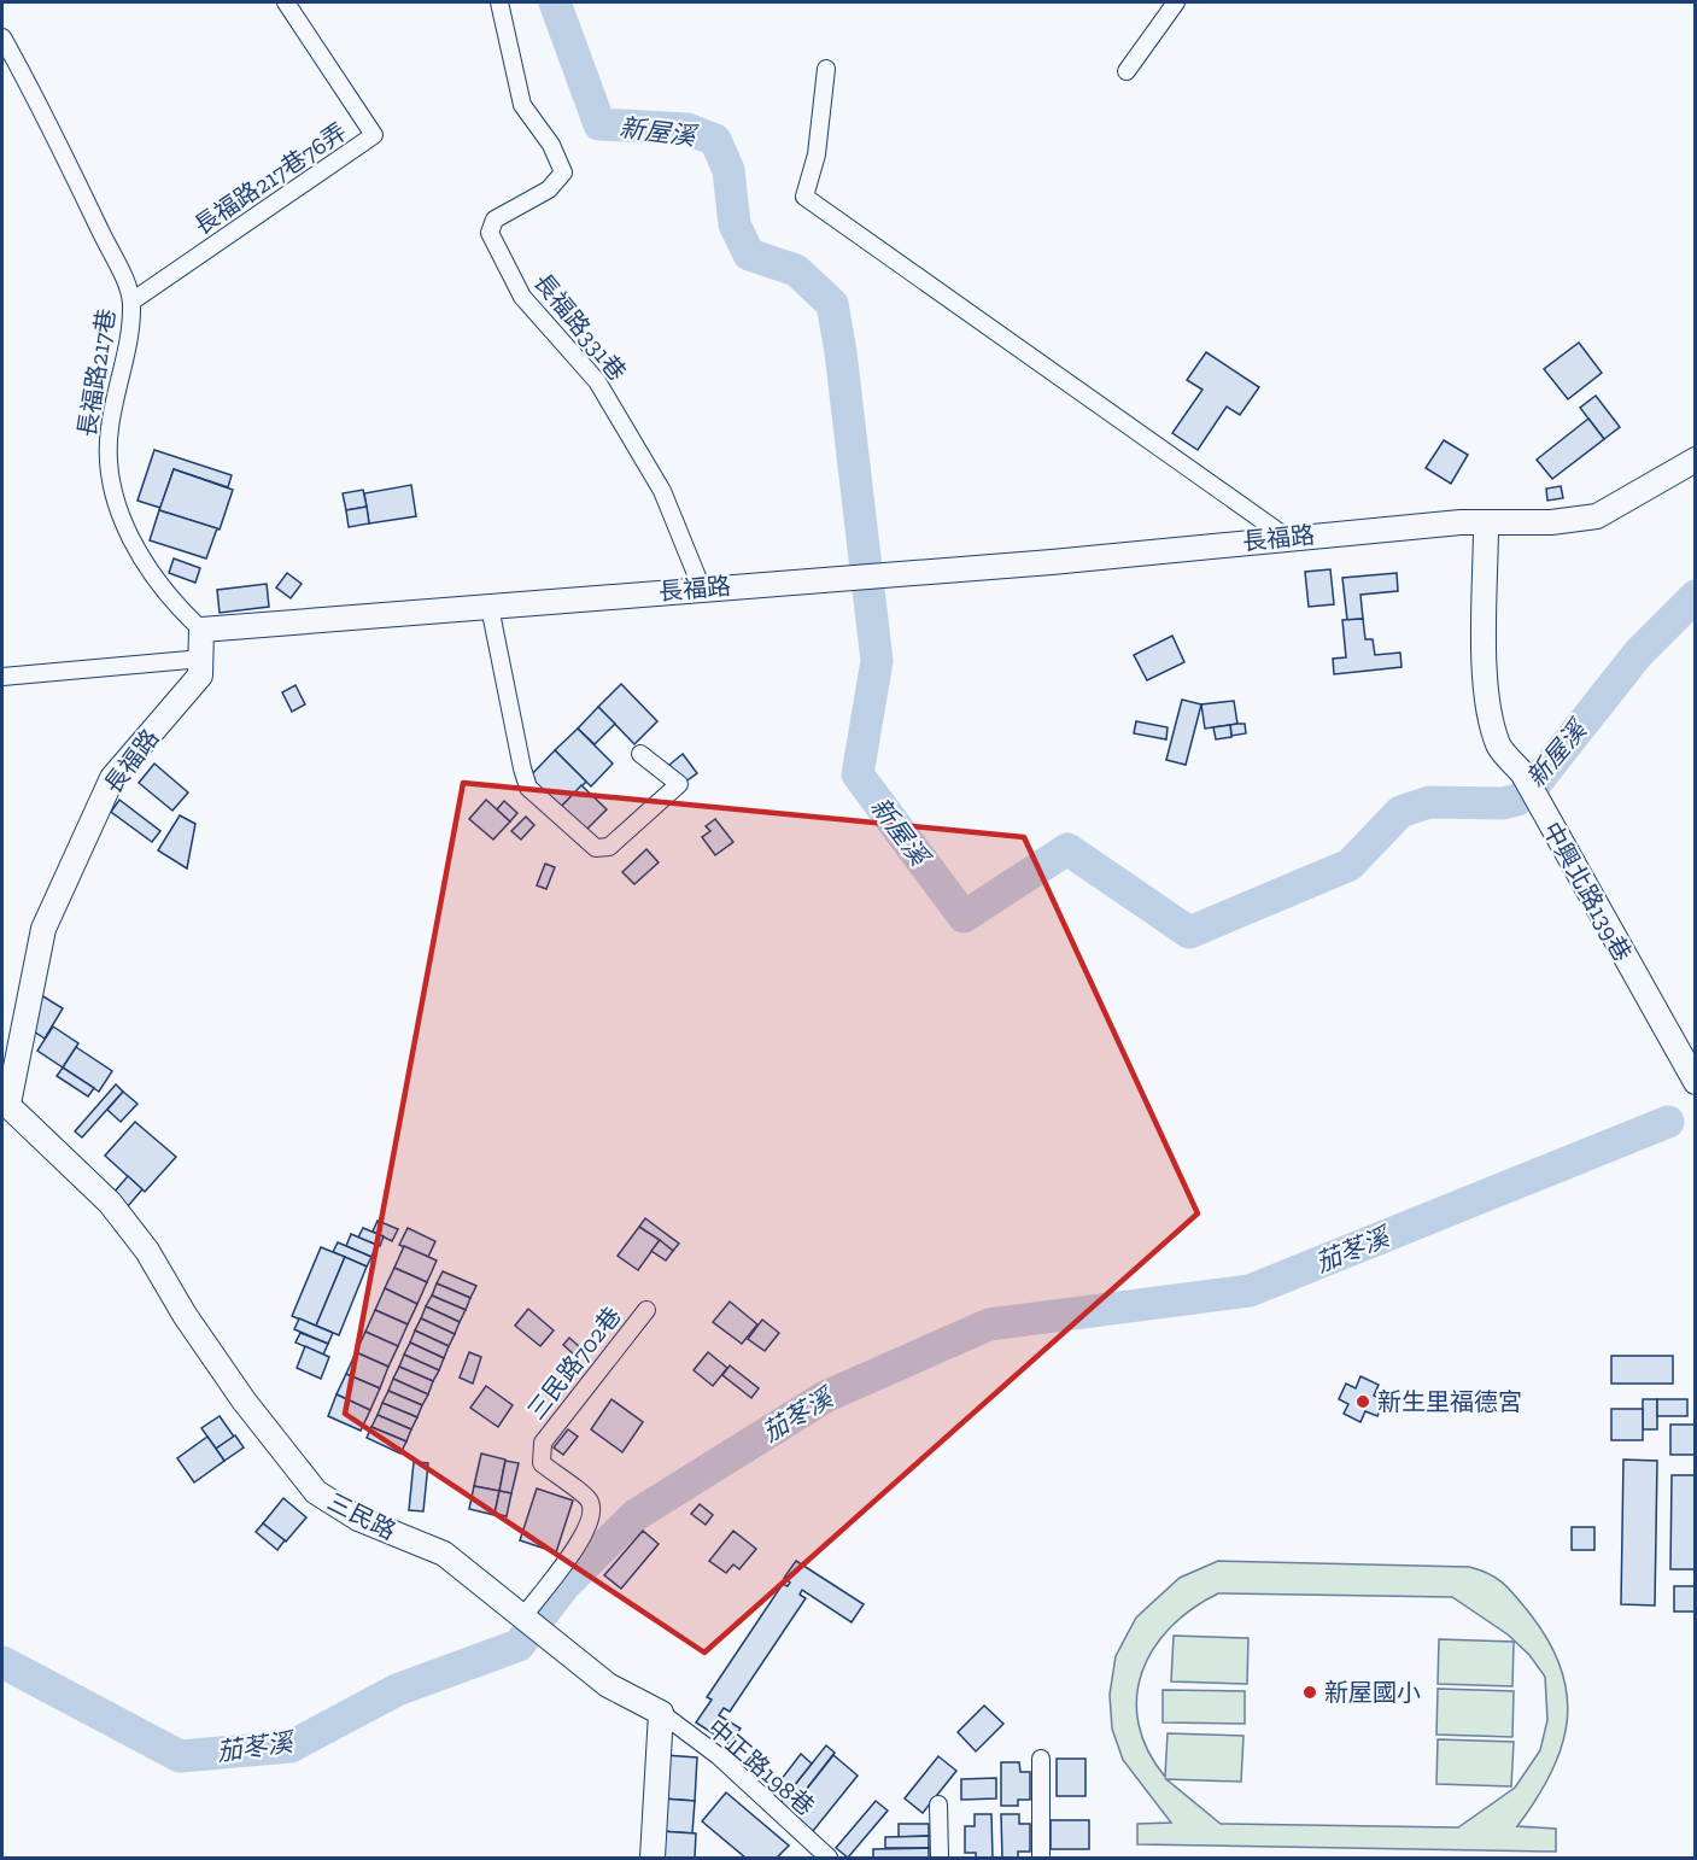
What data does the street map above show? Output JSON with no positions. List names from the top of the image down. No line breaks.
{"streets":{"street":["長福路217巷76弄","長福路331巷","長福路217巷","長福路","中興北路139巷","三民路702巷","三民路","中正路198巷"]},"crossings":[["長福路217巷76弄","長福路217巷"],["長福路331巷","長福路"],["長福路217巷","長福路"],["長福路","中興北路139巷"],["長福路","三民路"],["三民路702巷","三民路"],["三民路","中正路198巷"]],"water":["新屋溪","茄苳溪"],"places":["新生里福德宮","新屋國小"]}
